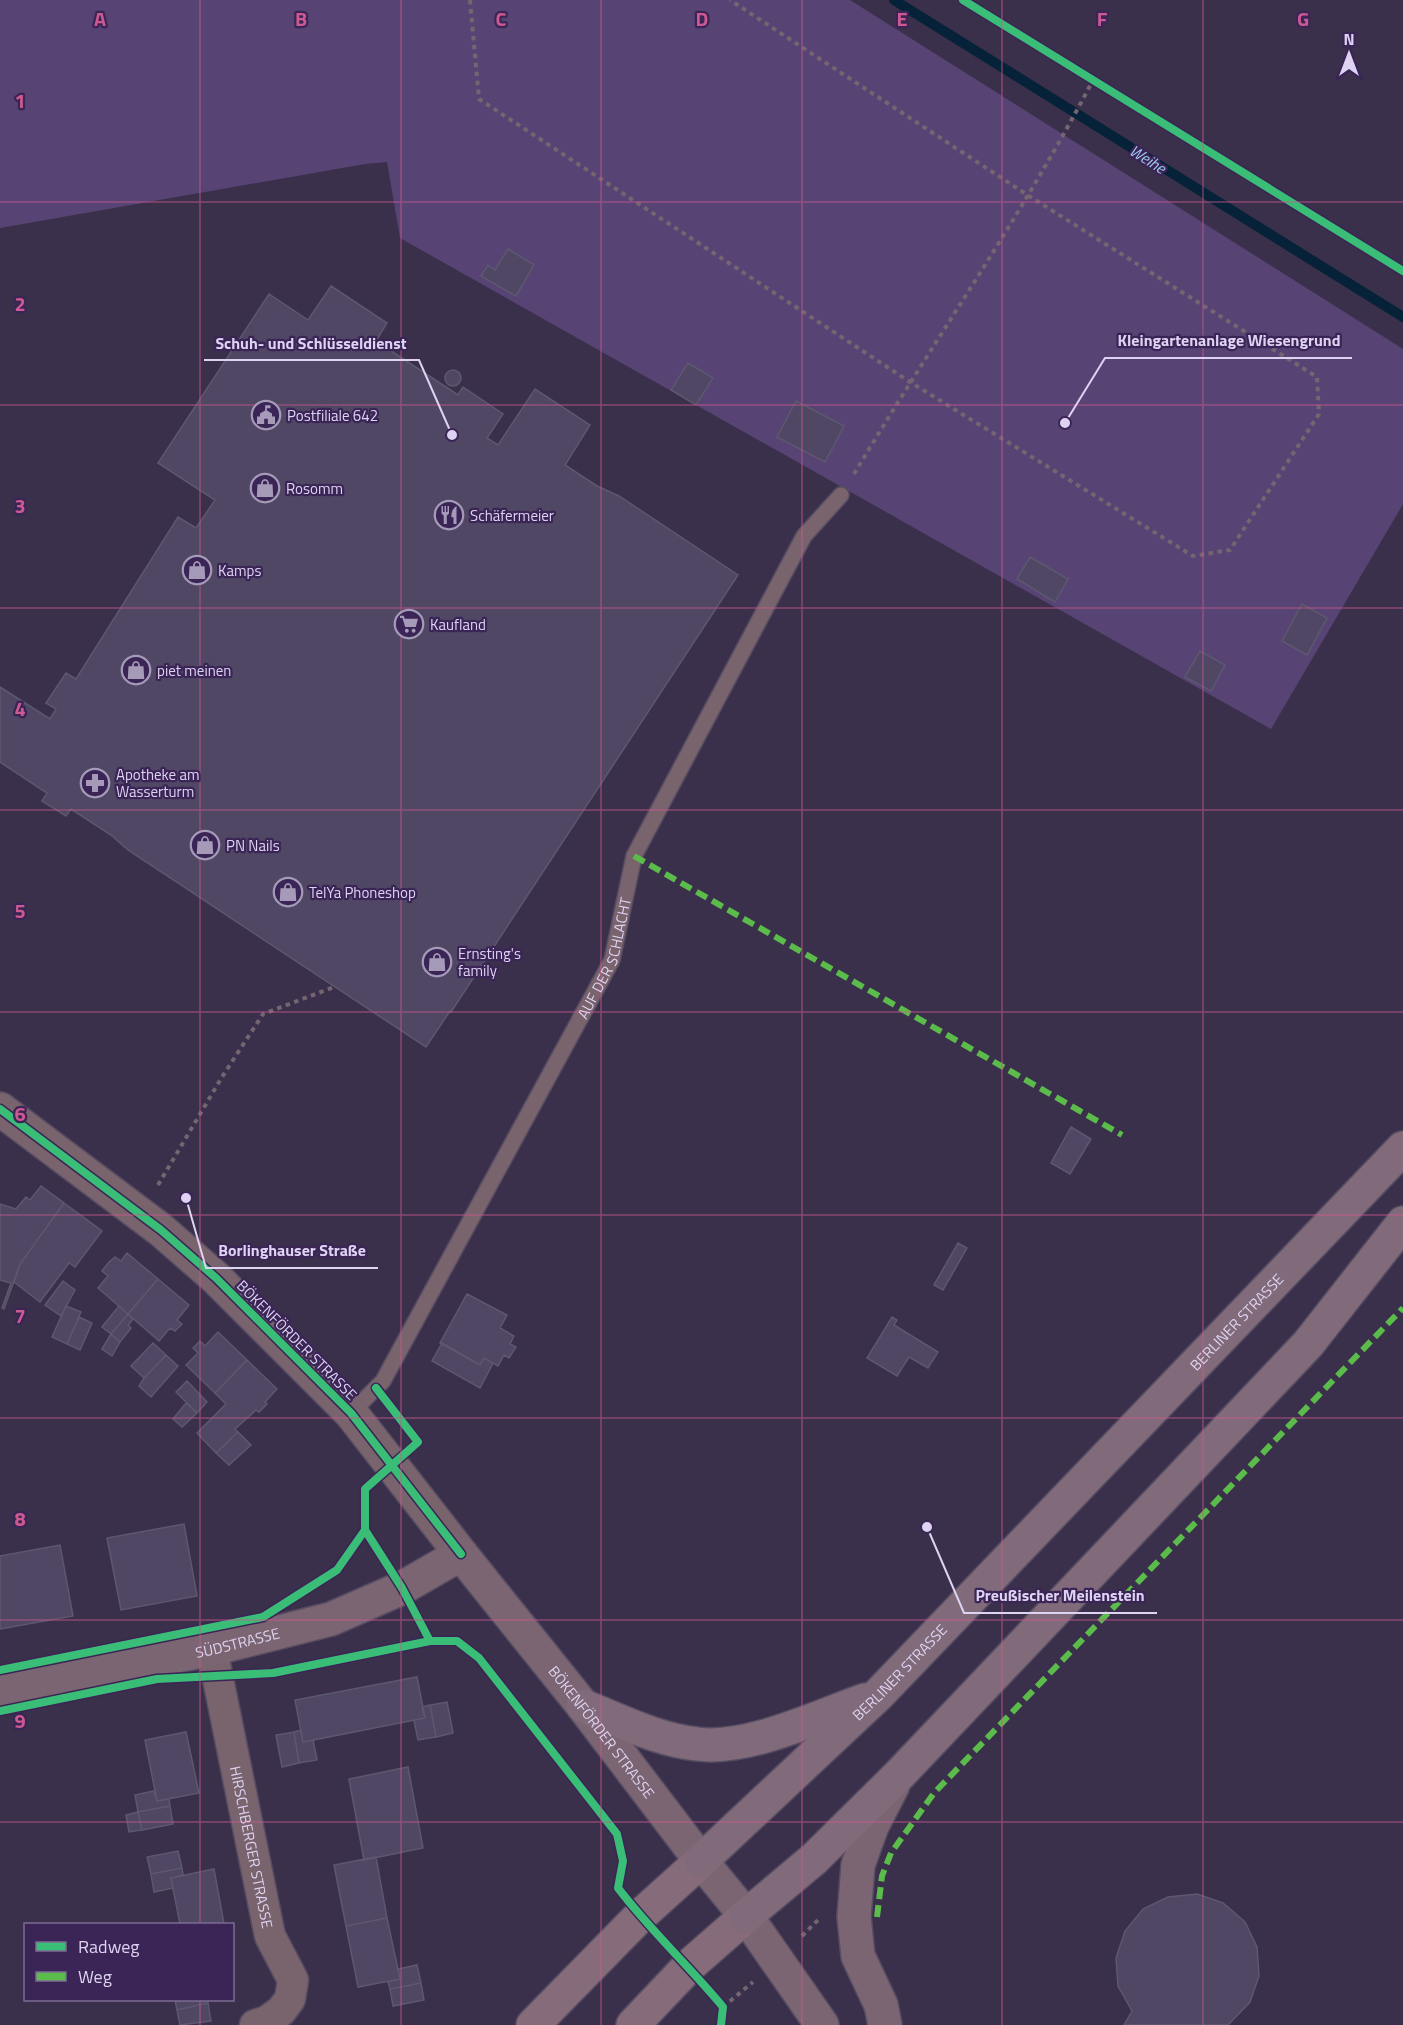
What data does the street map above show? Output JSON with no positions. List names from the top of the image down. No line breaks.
{"streets":{"highway":["BERLINER STRASSE"],"main road":["BÖKENFÖRDER STRASSE","SÜDSTRASSE"],"street":["HIRSCHBERGER STRASSE"],"lane":["AUF DER SCHLACHT"]},"crossings":[["AUF DER SCHLACHT","BÖKENFÖRDER STRASSE"],["BERLINER STRASSE","BÖKENFÖRDER STRASSE"],["BÖKENFÖRDER STRASSE","SÜDSTRASSE"],["SÜDSTRASSE","HIRSCHBERGER STRASSE"]],"water":["Weihe"],"places":{"public building":["Postfiliale 642"],"other":["Kleingartenanlage Wiesengrund","Schuh- und Schlüsseldienst","Borlinghauser Straße","Preußischer Meilenstein"],"shop":["Rosomm","Kamps","piet meinen","PN Nails","TelYa Phoneshop","Ernsting's family"],"restaurant":["Schäfermeier"],"supermarket":["Kaufland"],"pharmacy":["Apotheke am Wasserturm"]},"legend":["Radweg","Weg"],"north":"top","grid":{"columns":["A","B","C","D","E","F","G"],"rows":["1","2","3","4","5","6","7","8","9"]}}
